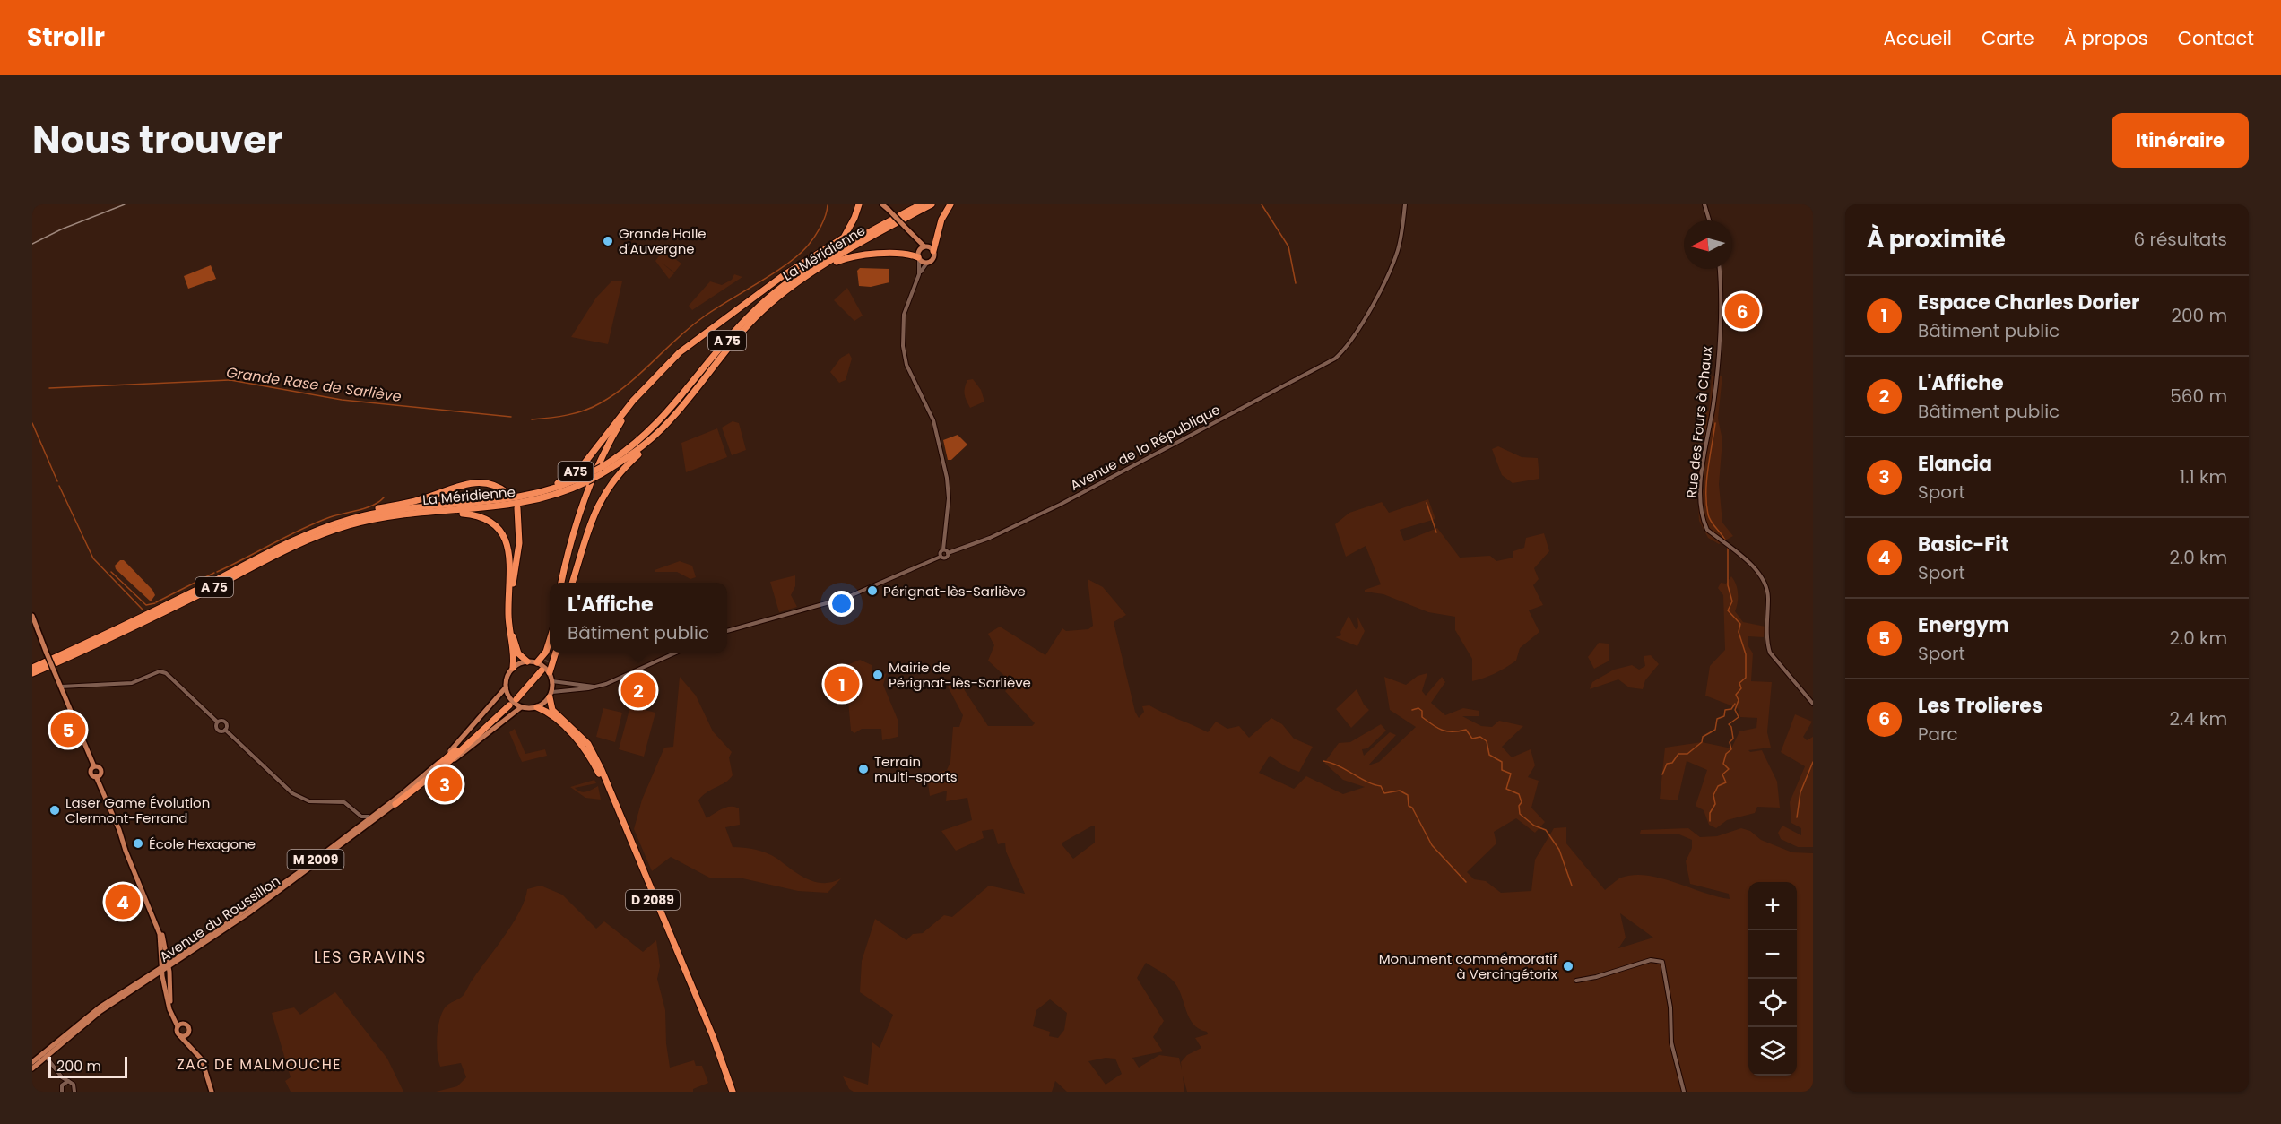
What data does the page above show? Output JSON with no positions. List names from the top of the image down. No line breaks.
{"streets":{"highway":["La Méridienne","A 75","A75","D 2089"],"main road":["M 2009","Avenue du Roussillon"],"street":["Rue des Fours à Chaux","Avenue de la République"]},"crossings":[["La Méridienne","A75"],["D 2089","Avenue du Roussillon"]],"districts":["LES GRAVINS","ZAC DE MALMOUCHE"],"water":["Grande Rase de Sarliève"],"places":["Grande Halle d'Auvergne","Pérignat-lès-Sarliève","Mairie de Pérignat-lès-Sarliève","Terrain multi-sports","Laser Game Évolution Clermont-Ferrand","École Hexagone","Monument commémoratif à Vercingétorix"],"scale_bar":"200 m","north":"left","page":{"header":"Strollr","nav":["Accueil","Carte","À propos","Contact"],"title":"Nous trouver","buttons":"Itinéraire","heading":["À proximité","6 résultats"],"list":[{"mark":"1","name":"Espace Charles Dorier","note":"Bâtiment public","value":"200 m"},{"mark":"2","name":"L'Affiche","note":"Bâtiment public","value":"560 m"},{"mark":"3","name":"Elancia","note":"Sport","value":"1.1 km"},{"mark":"4","name":"Basic-Fit","note":"Sport","value":"2.0 km"},{"mark":"5","name":"Energym","note":"Sport","value":"2.0 km"},{"mark":"6","name":"Les Trolieres","note":"Parc","value":"2.4 km"}],"pins":["6","1","2","5","3","4"],"popup":["L'Affiche","Bâtiment public"],"map_buttons":["+","−"],"scale":"200 m"}}
